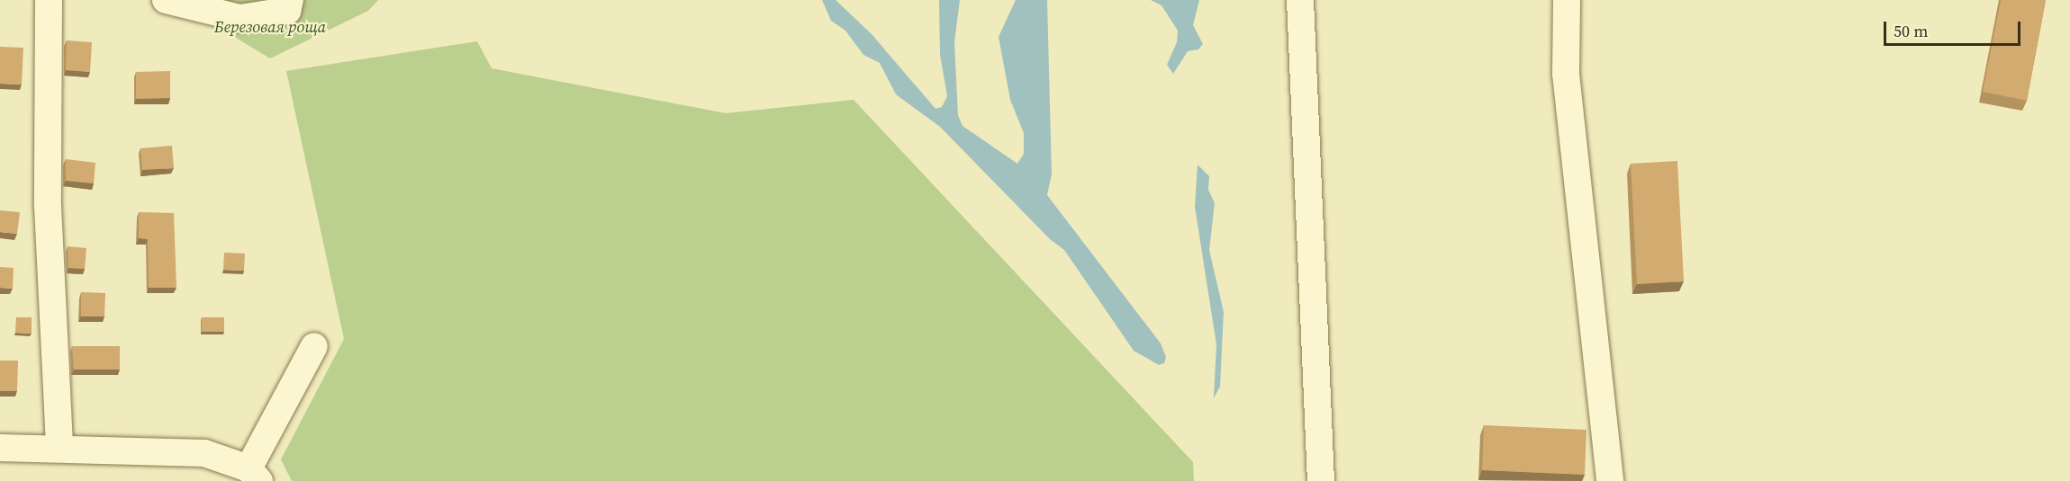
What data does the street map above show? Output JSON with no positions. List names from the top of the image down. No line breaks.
{"parks":["Березовая роща"],"scale_bar":"50 m"}
